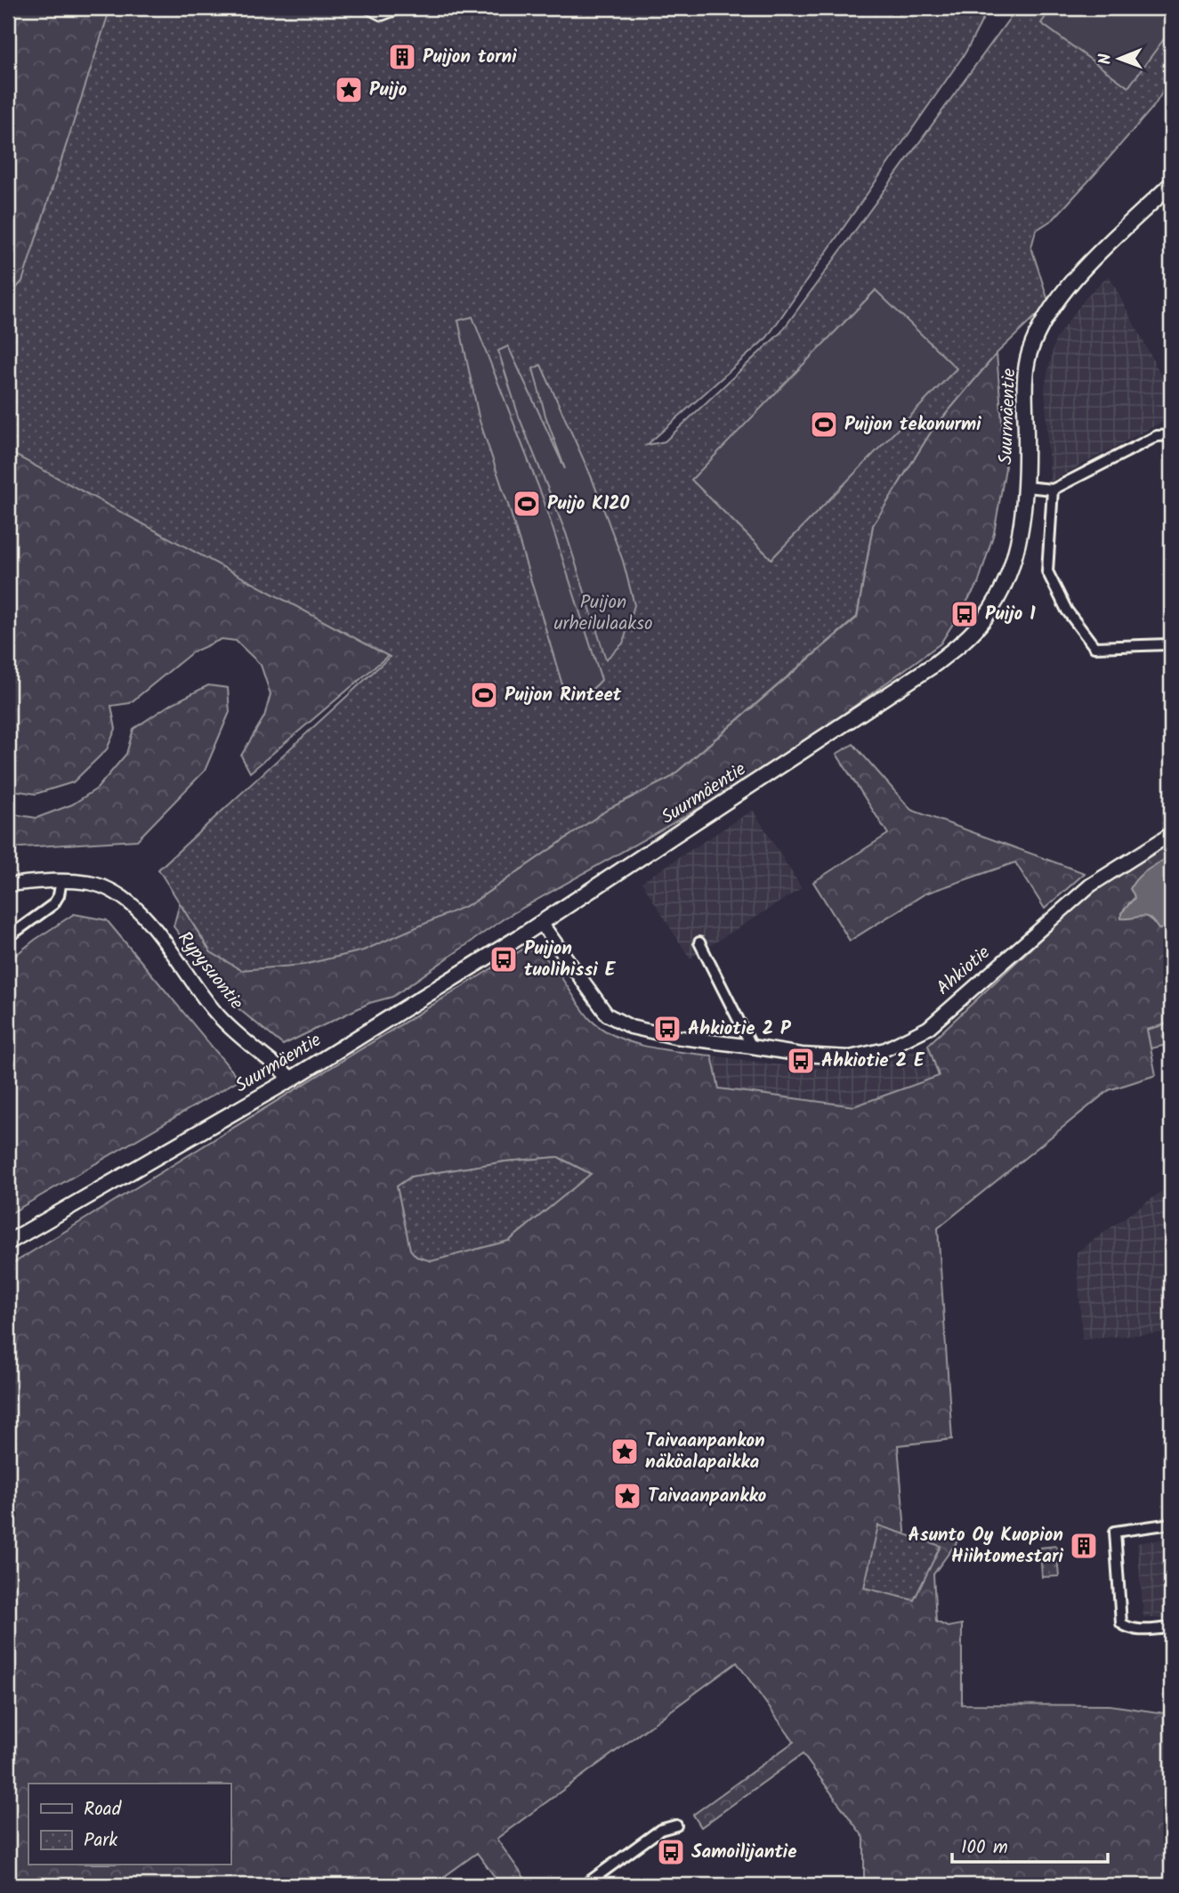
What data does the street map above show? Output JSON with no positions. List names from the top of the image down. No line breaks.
{"streets":{"main road":["Suurmäentie"],"street":["Rypysuontie","Ahkiotie"]},"crossings":[["Suurmäentie","Rypysuontie"],["Suurmäentie","Ahkiotie"]],"parks":["Puijon urheilulaakso"],"places":{"building":["Puijon torni","Asunto Oy Kuopion Hiihtomestari"],"place":["Puijo","Taivaanpankon näköalapaikka","Taivaanpankko"],"sports":["Puijon tekonurmi","Puijo K120","Puijon Rinteet"],"bus stop":["Puijo 1","Puijon tuolihissi E","Ahkiotie 2 P","Ahkiotie 2 E","Samoilijantie"]},"legend":["Road","Park"],"scale_bar":"100 m","north":"left"}
